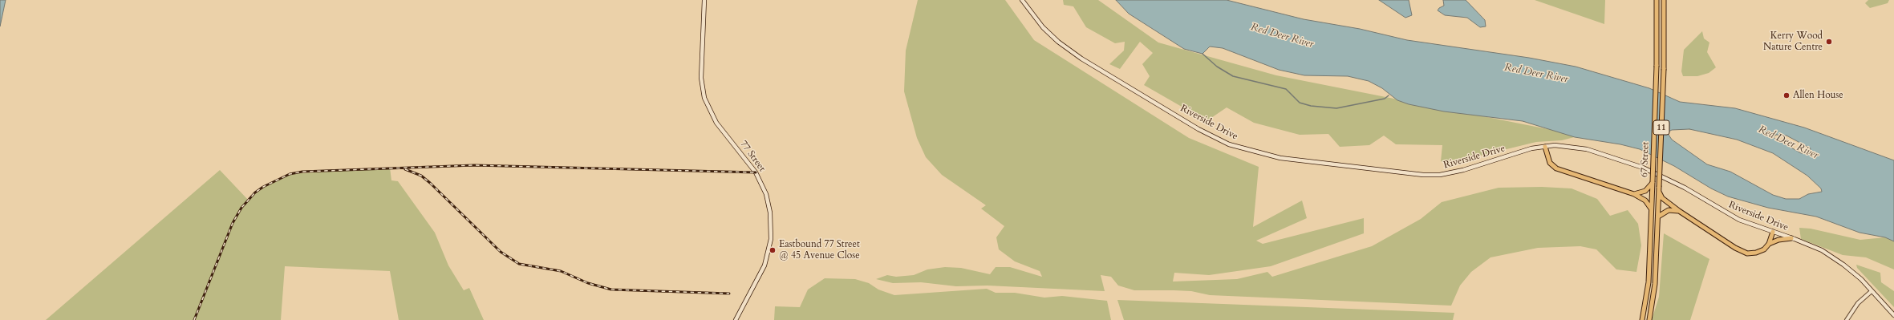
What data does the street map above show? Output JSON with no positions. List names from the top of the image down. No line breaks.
{"streets":{"main road":["Riverside Drive","11","77 Street","67 Street"]},"water":["Red Deer River"],"places":["Kerry Wood Nature Centre","Allen House","Eastbound 77 Street @ 45 Avenue Close"]}
